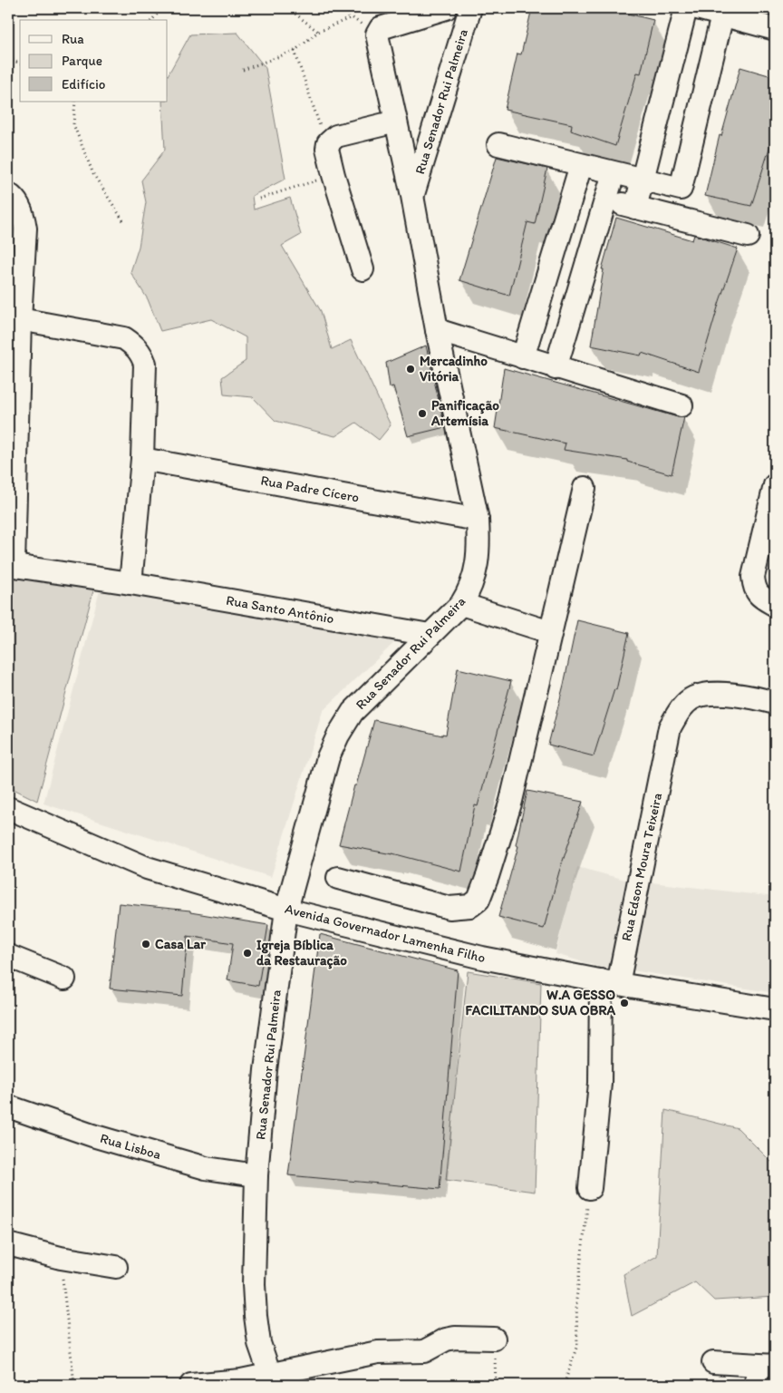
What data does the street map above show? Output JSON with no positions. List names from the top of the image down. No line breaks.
{"streets":{"street":["Rua Senador Rui Palmeira","Rua Padre Cícero","Rua Santo Antônio","Rua Edson Moura Teixeira","Avenida Governador Lamenha Filho","Rua Lisboa"]},"crossings":[["Rua Senador Rui Palmeira","Rua Padre Cícero"],["Rua Senador Rui Palmeira","Rua Santo Antônio"],["Rua Senador Rui Palmeira","Avenida Governador Lamenha Filho"],["Rua Senador Rui Palmeira","Rua Lisboa"],["Rua Edson Moura Teixeira","Avenida Governador Lamenha Filho"]],"places":["Mercadinho Vitória","Panificação Artemísia","Casa Lar","Igreja Bíblica da Restauração","W.A GESSO FACILITANDO SUA OBRA"],"legend":["Rua","Parque","Edifício"]}
